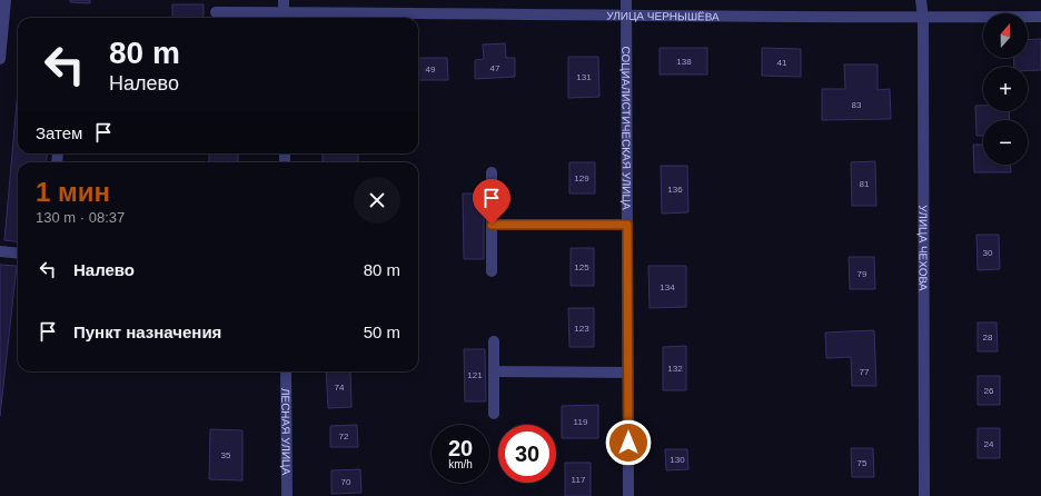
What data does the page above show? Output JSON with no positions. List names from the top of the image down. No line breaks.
{"streets":{"street":["УЛИЦА ЧЕРНЫШЁВА","СОЦИАЛИСТИЧЕСКАЯ УЛИЦА","УЛИЦА ЧЕХОВА","ЛЕСНАЯ УЛИЦА"]},"crossings":[["УЛИЦА ЧЕРНЫШЁВА","СОЦИАЛИСТИЧЕСКАЯ УЛИЦА"],["УЛИЦА ЧЕРНЫШЁВА","УЛИЦА ЧЕХОВА"]],"house_numbers":["138","41","47","49","131","83","129","81","136","30","125","79","134","123","28","132","77","121","74","26","119","72","24","35","130","75","117","70"],"north":"top","page":{"map_buttons":["+","−"],"turn":["80 m","Налево"],"then":"Затем","heading":["1 мин","130 m · 08:37"],"list":[{"name":"Налево","value":"80 m"},{"name":"Пункт назначения","value":"50 m"}],"speed":"20 km/h","limit":"30"}}
